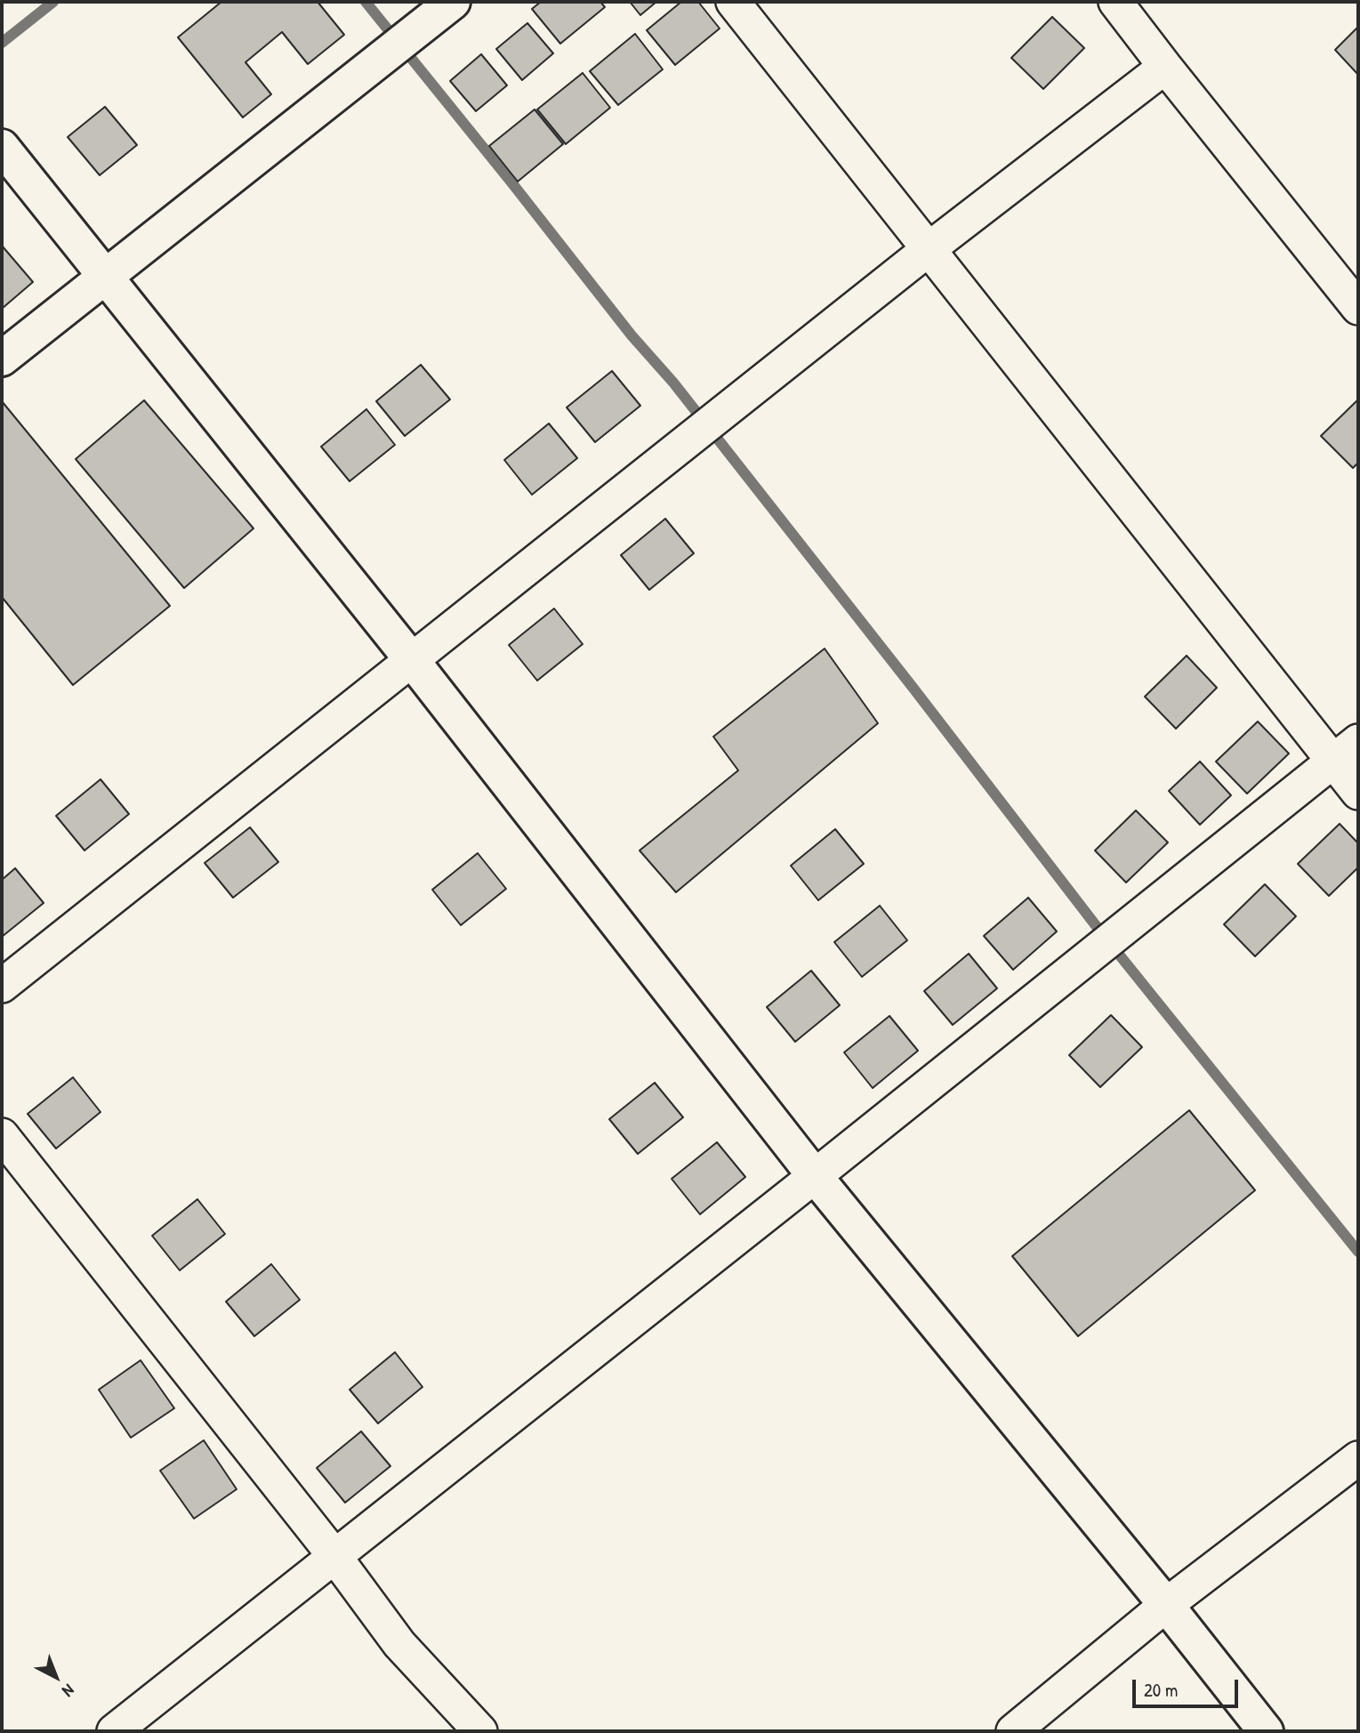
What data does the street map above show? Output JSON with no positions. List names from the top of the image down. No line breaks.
{"scale_bar":"20 m","north":"bottom right"}
